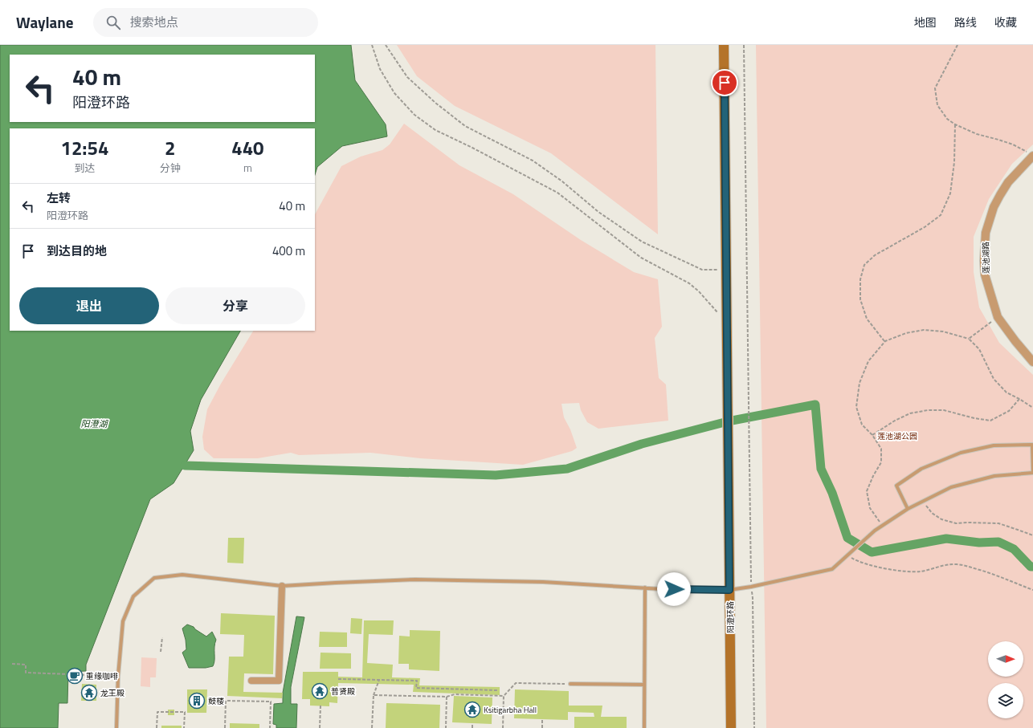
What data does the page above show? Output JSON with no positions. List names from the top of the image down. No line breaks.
{"streets":{"main road":["阳澄环路"],"street":["莲池湖路"]},"water":["阳澄湖"],"parks":["莲池湖公园"],"places":{"cafe":["重缘咖啡"],"temple":["普贤殿","龙王殿","Ksitigarbha Hall"],"building":["鼓楼"]},"north":"right","page":{"header":"Waylane","search":"搜索地点","nav":["地图","路线","收藏"],"turn":["40 m","阳澄环路"],"eta":["12:54","到达","2","分钟","440","m"],"list":[{"name":"左转","note":"阳澄环路","value":"40 m"},{"name":"到达目的地","value":"400 m"}],"buttons":["退出","分享"]}}
